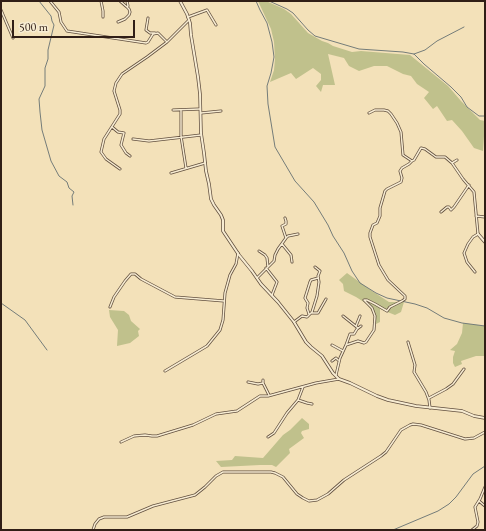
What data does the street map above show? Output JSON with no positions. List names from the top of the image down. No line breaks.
{"scale_bar":"500 m"}
